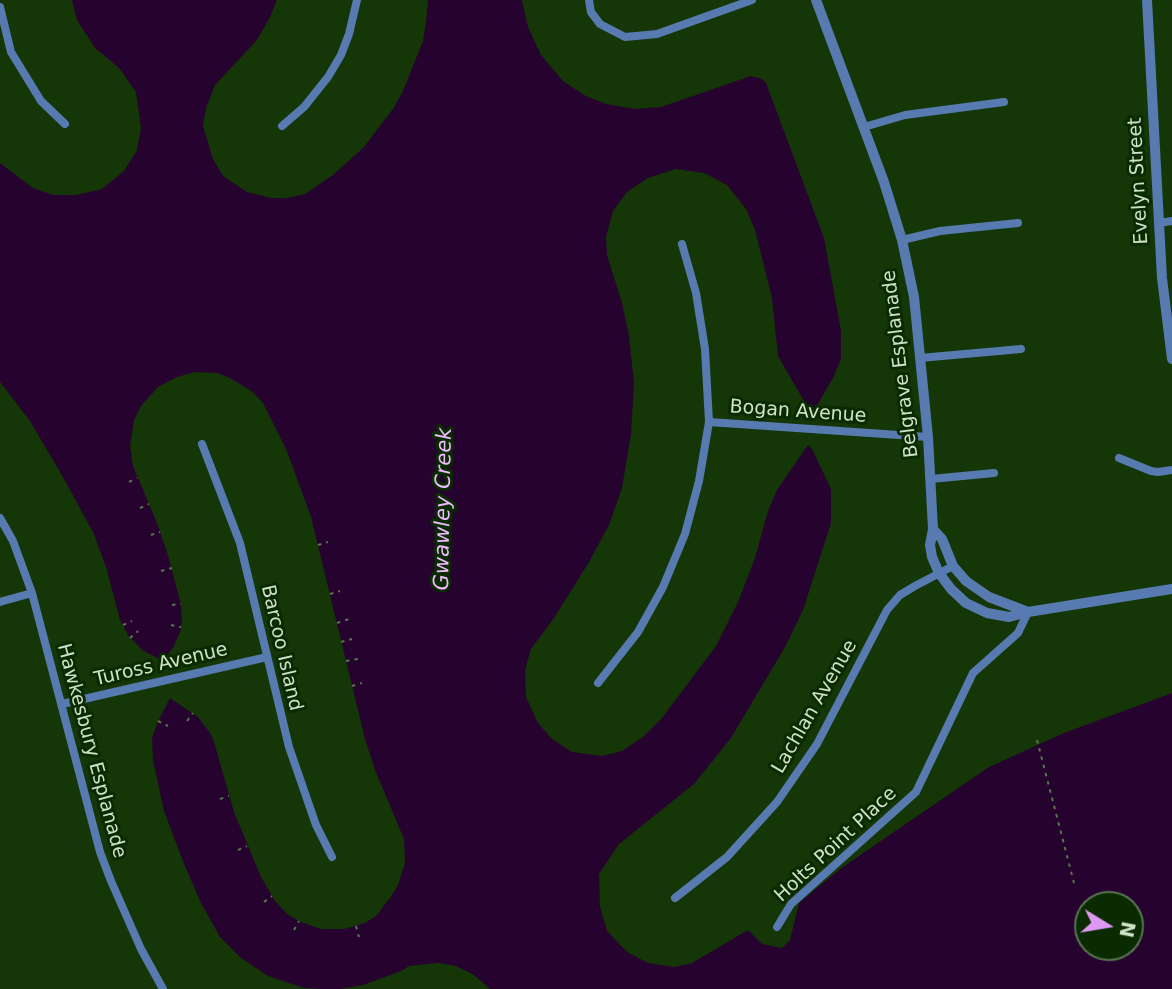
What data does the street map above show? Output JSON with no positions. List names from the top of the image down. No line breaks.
{"streets":{"street":["Evelyn Street","Belgrave Esplanade","Bogan Avenue","Barcoo Island","Tuross Avenue","Lachlan Avenue","Hawkesbury Esplanade","Holts Point Place"]},"crossings":[["Belgrave Esplanade","Bogan Avenue"],["Belgrave Esplanade","Lachlan Avenue"],["Belgrave Esplanade","Holts Point Place"],["Barcoo Island","Tuross Avenue"],["Tuross Avenue","Hawkesbury Esplanade"]],"water":["Gwawley Creek"],"north":"right"}
